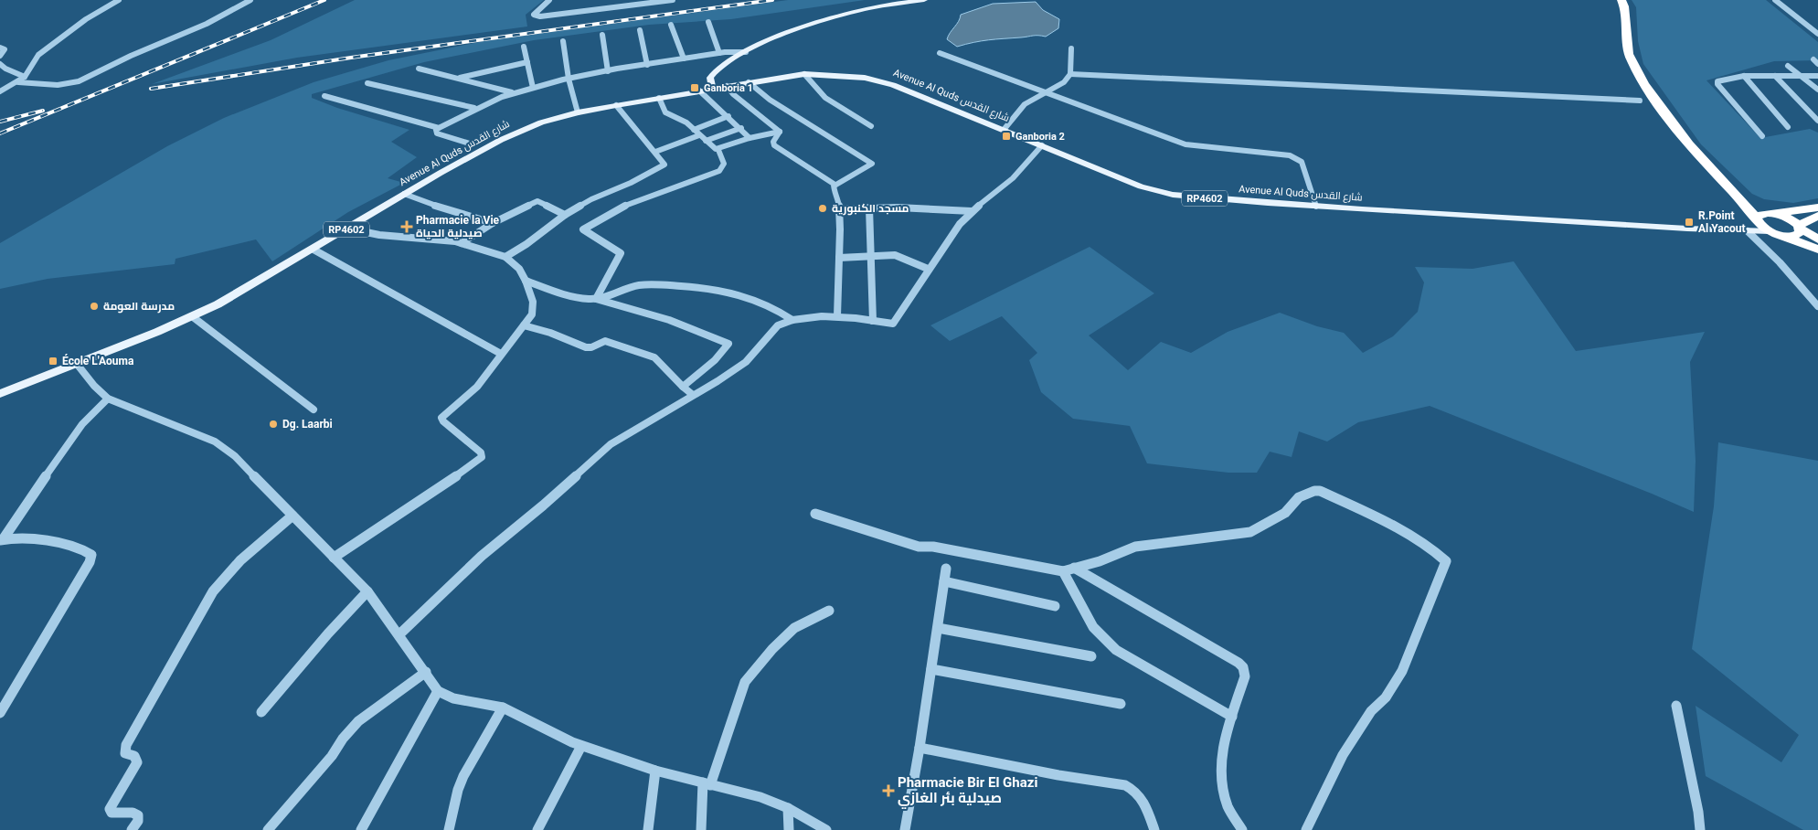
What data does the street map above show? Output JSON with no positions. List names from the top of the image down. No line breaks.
{"streets":{"highway":["Avenue Al Quds شارع القدس","RP4602"]},"crossings":[["Avenue Al Quds شارع القدس","RP4602"]],"places":{"transit":["Ganboria 1","Ganboria 2","R.Point Al Yacout","École L'Aouma"],"other":["مسجد الكنبورية","مدرسة العومة","Dg. Laarbi"],"health":["Pharmacie la Vie صيدلية الحياة","Pharmacie Bir El Ghazi صيدلية بئر الغازي"]}}
